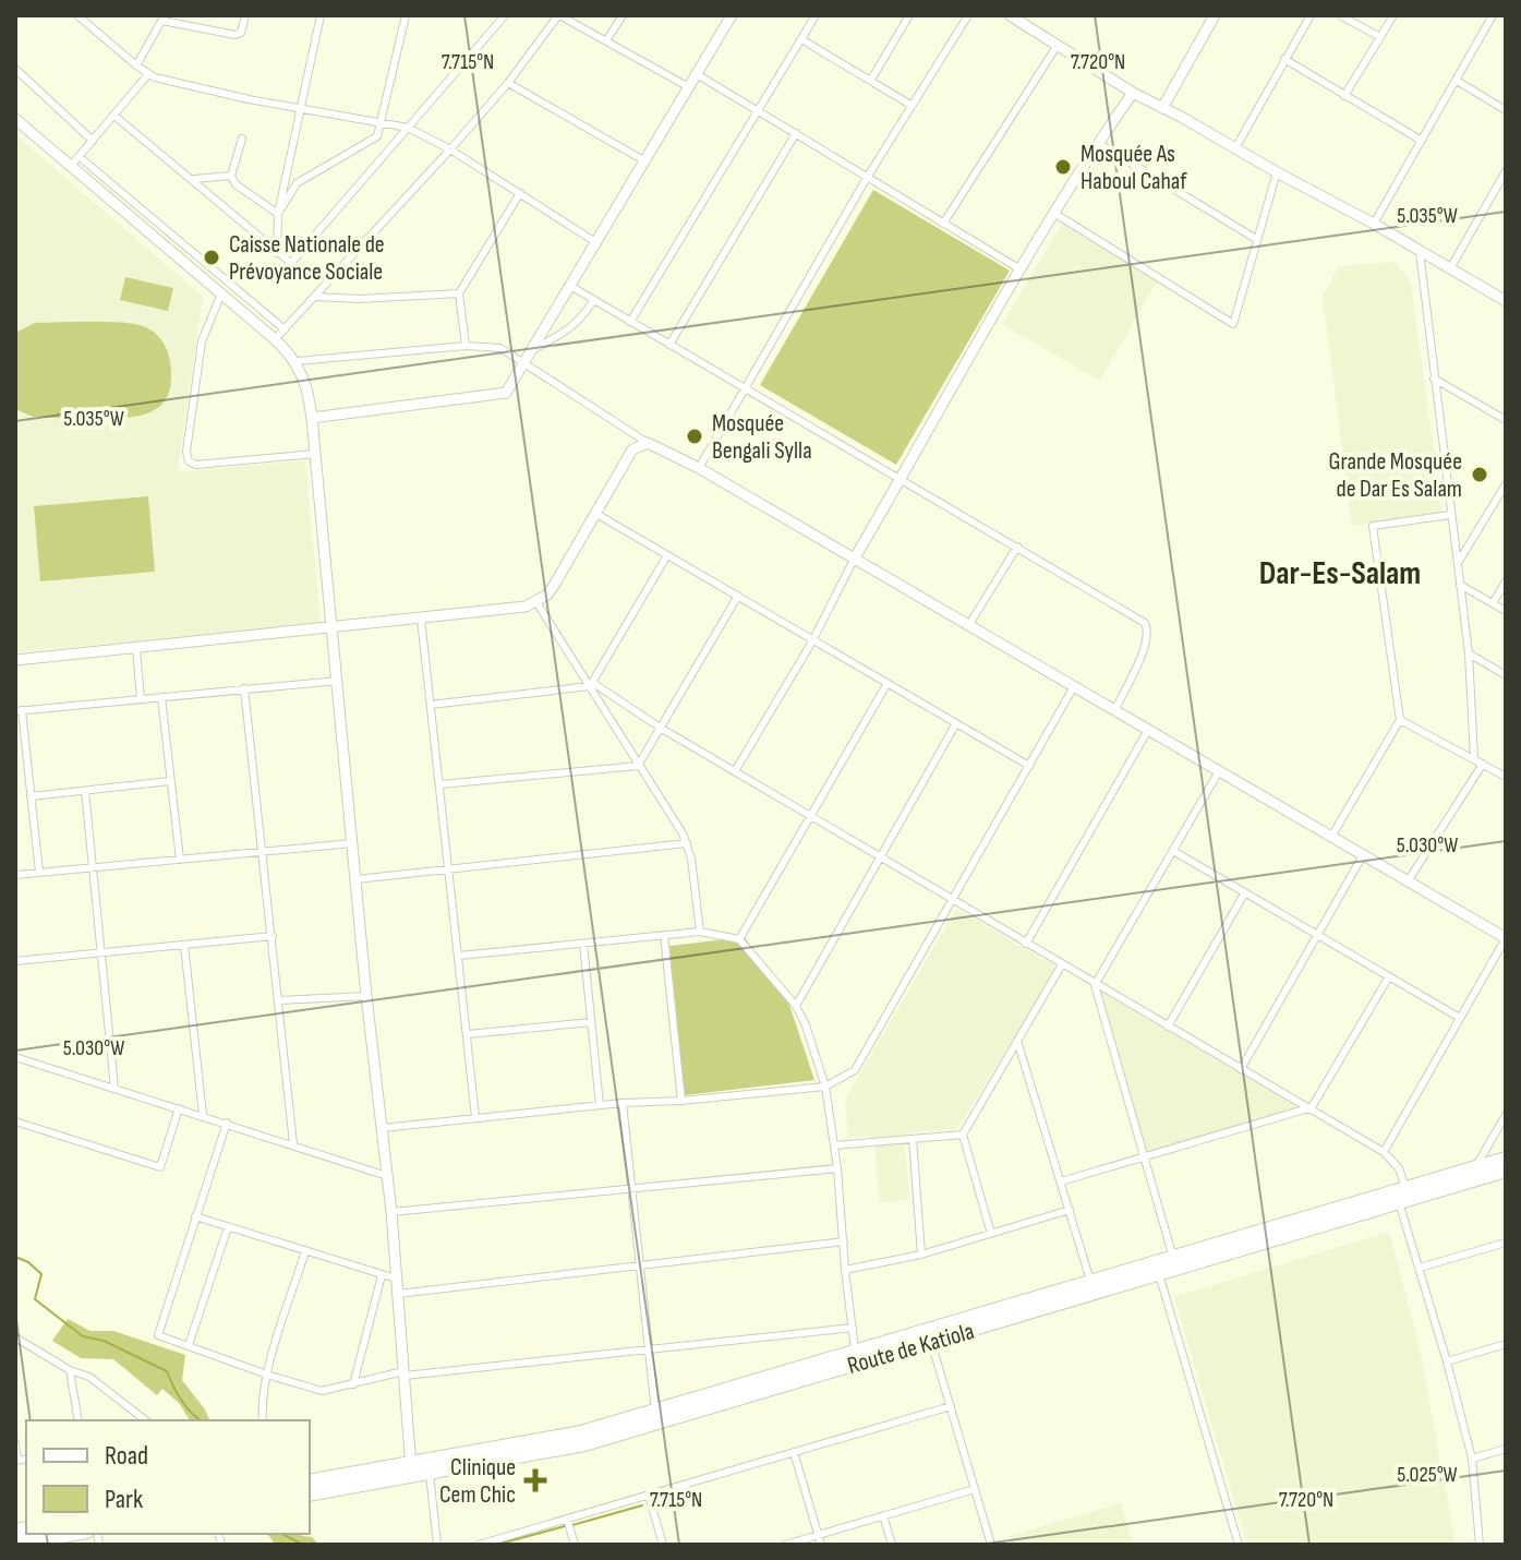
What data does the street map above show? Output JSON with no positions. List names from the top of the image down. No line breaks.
{"streets":{"highway":["Route de Katiola"]},"districts":["Dar-Es-Salam"],"places":{"other":["Mosquée As Haboul Cahaf","Caisse Nationale de Prévoyance Sociale","Mosquée Bengali Sylla","Grande Mosquée de Dar Es Salam"],"health":["Clinique Cem Chic"]},"legend":["Road","Park"],"coordinates":["7.715°N","7.720°N","5.035°W","5.030°W","5.025°W"]}
